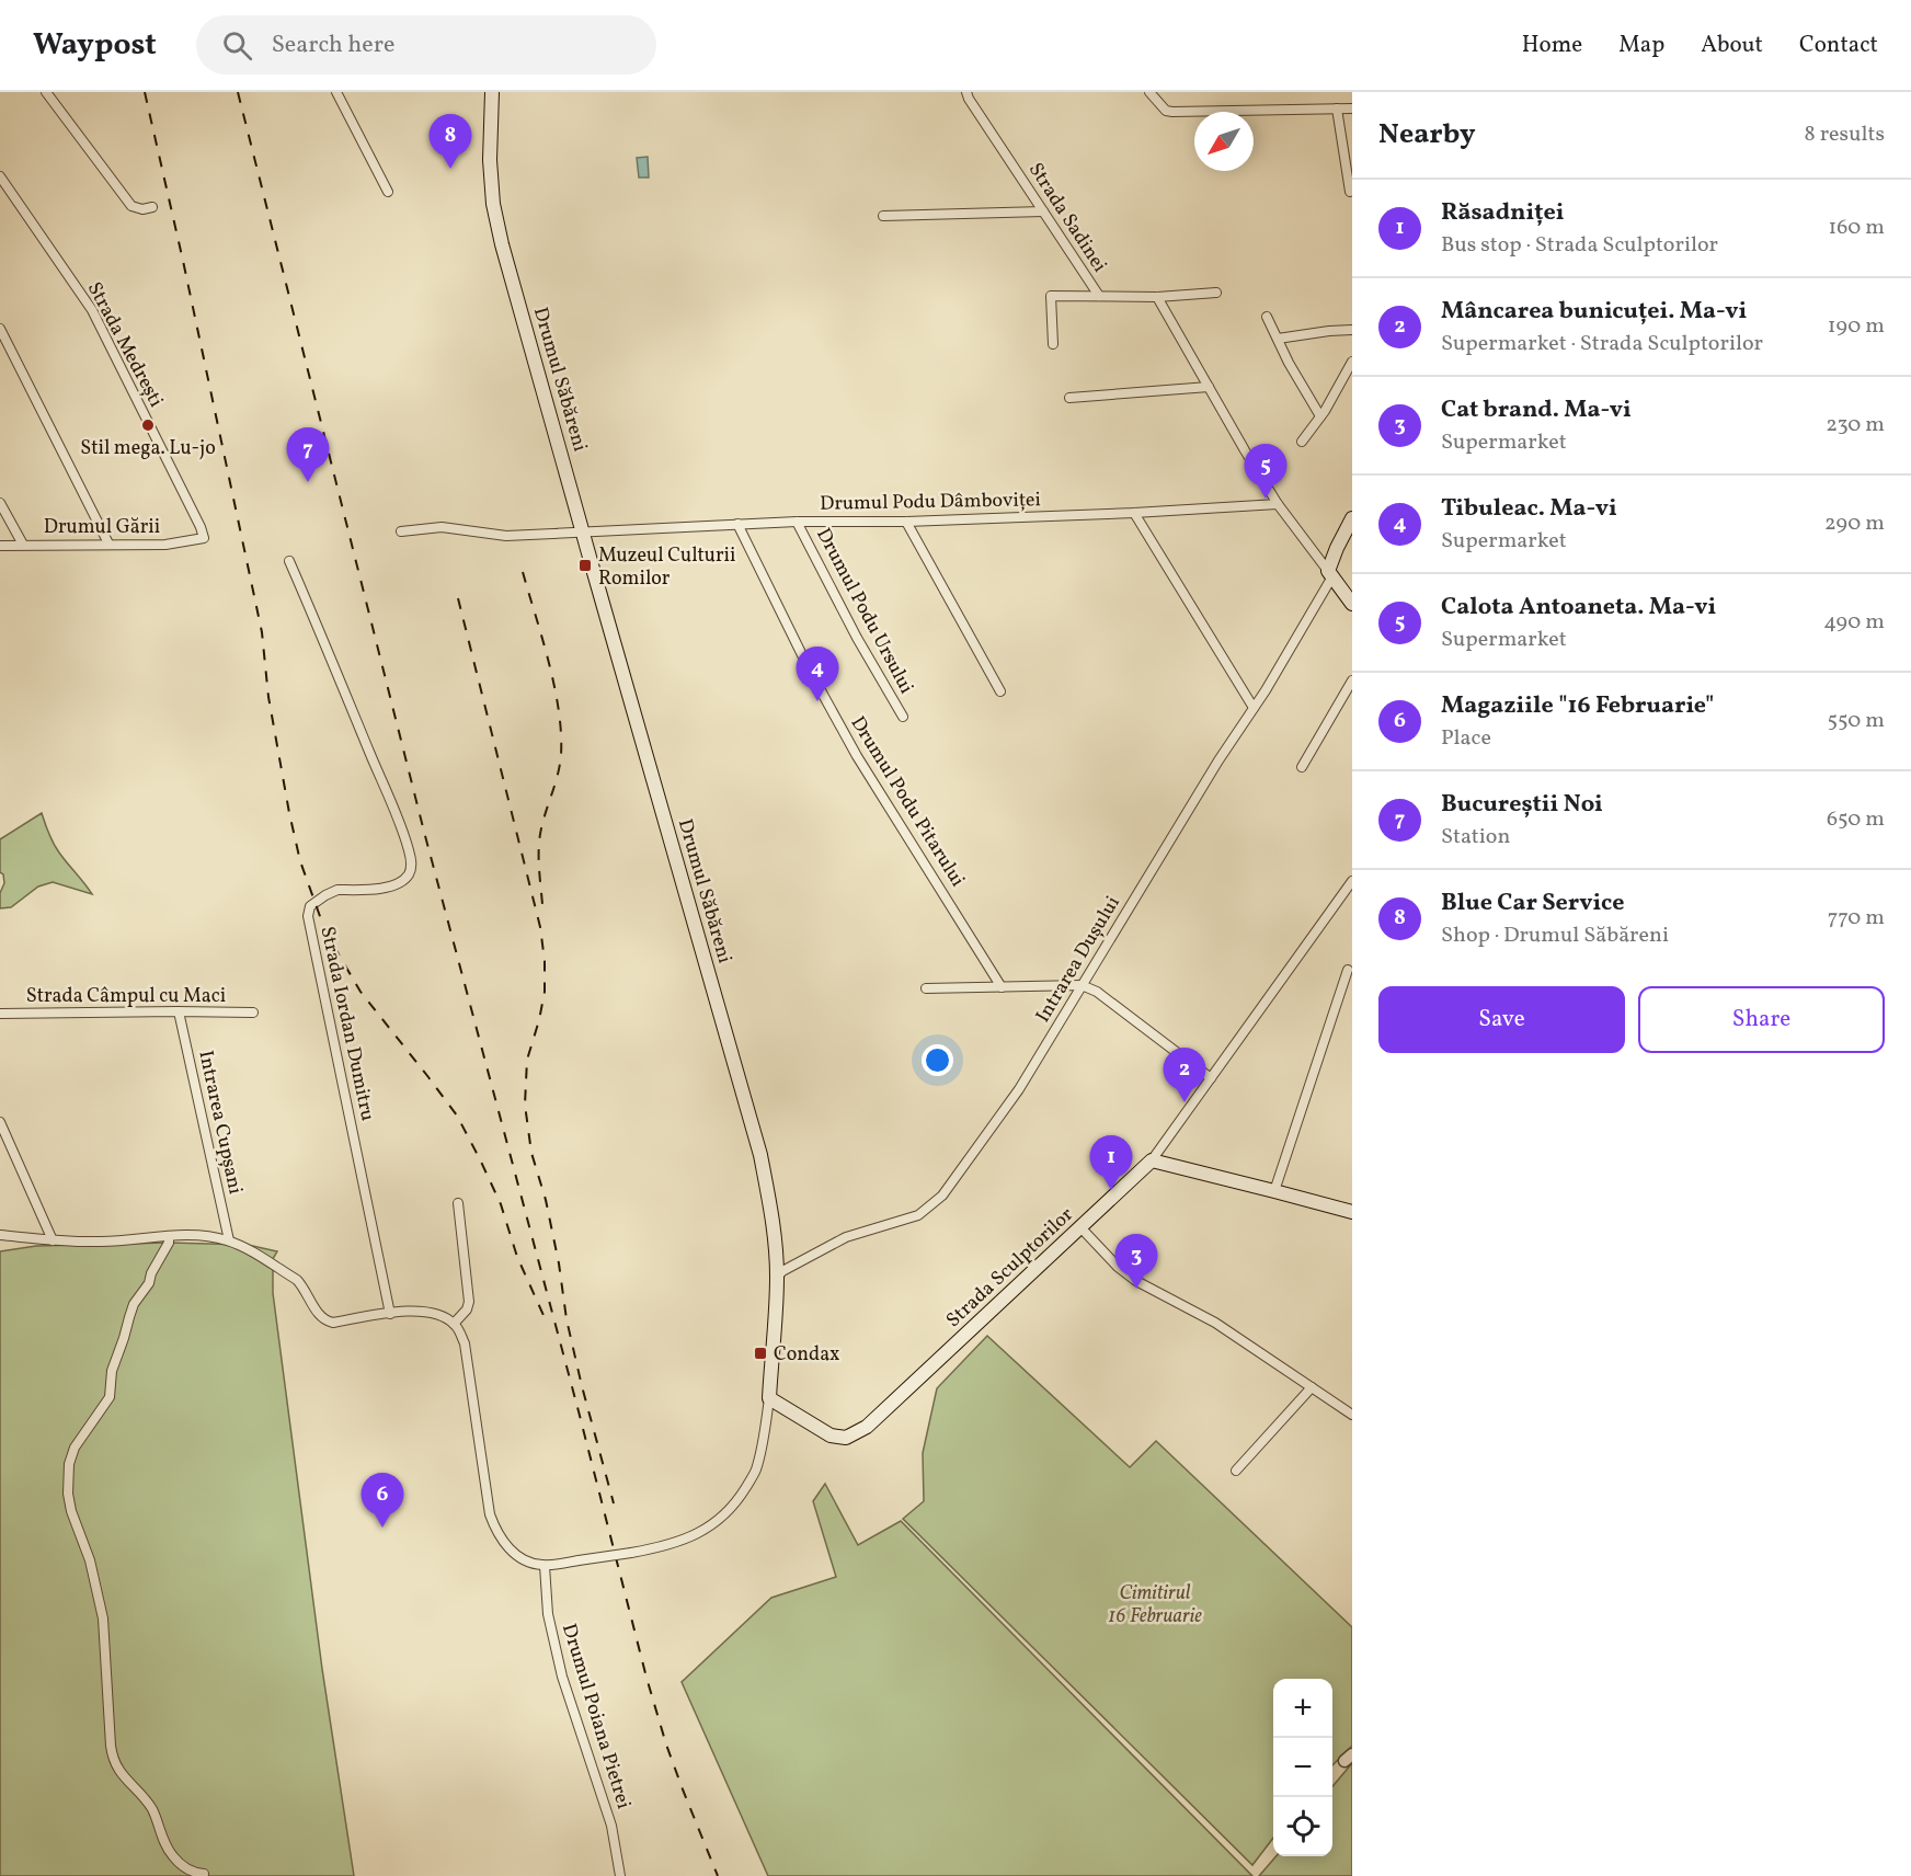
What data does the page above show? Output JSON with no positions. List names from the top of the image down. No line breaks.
{"streets":{"main road":["Drumul Săbăreni","Strada Sculptorilor"],"street":["Strada Sadinei","Strada Medrești","Drumul Podu Dâmboviței","Drumul Gării","Drumul Podu Ursului","Drumul Podu Pitarului","Intrarea Dușului","Strada Câmpul cu Maci","Strada Iordan Dumitru","Intrarea Cupșani","Drumul Poiana Pietrei"]},"crossings":[["Strada Medrești","Drumul Gării"],["Drumul Săbăreni","Drumul Podu Dâmboviței"],["Drumul Săbăreni","Intrarea Dușului"],["Drumul Săbăreni","Strada Sculptorilor"],["Drumul Săbăreni","Drumul Poiana Pietrei"],["Drumul Podu Dâmboviței","Drumul Podu Ursului"],["Drumul Podu Dâmboviței","Drumul Podu Pitarului"],["Strada Câmpul cu Maci","Intrarea Cupșani"]],"parks":["Cimitirul 16 Februarie"],"places":{"other":["Stil mega. Lu-jo"],"transit":["Muzeul Culturii Romilor","Condax"]},"north":"bottom left","page":{"header":"Waypost","search":"Search here","nav":["Home","Map","About","Contact"],"heading":["Nearby","8 results"],"pins":["8","7","5","4","2","1","3","6"],"list":[{"mark":"1","name":"Răsadniței","note":"Bus stop · Strada Sculptorilor","value":"160 m"},{"mark":"2","name":"Mâncarea bunicuței. Ma-vi","note":"Supermarket · Strada Sculptorilor","value":"190 m"},{"mark":"3","name":"Cat brand. Ma-vi","note":"Supermarket","value":"230 m"},{"mark":"4","name":"Tibuleac. Ma-vi","note":"Supermarket","value":"290 m"},{"mark":"5","name":"Calota Antoaneta. Ma-vi","note":"Supermarket","value":"490 m"},{"mark":"6","name":"Magaziile \"16 Februarie\"","note":"Place","value":"550 m"},{"mark":"7","name":"Bucureștii Noi","note":"Station","value":"650 m"},{"mark":"8","name":"Blue Car Service","note":"Shop · Drumul Săbăreni","value":"770 m"}],"buttons":["Save","Share"],"map_buttons":["+","−"]}}
